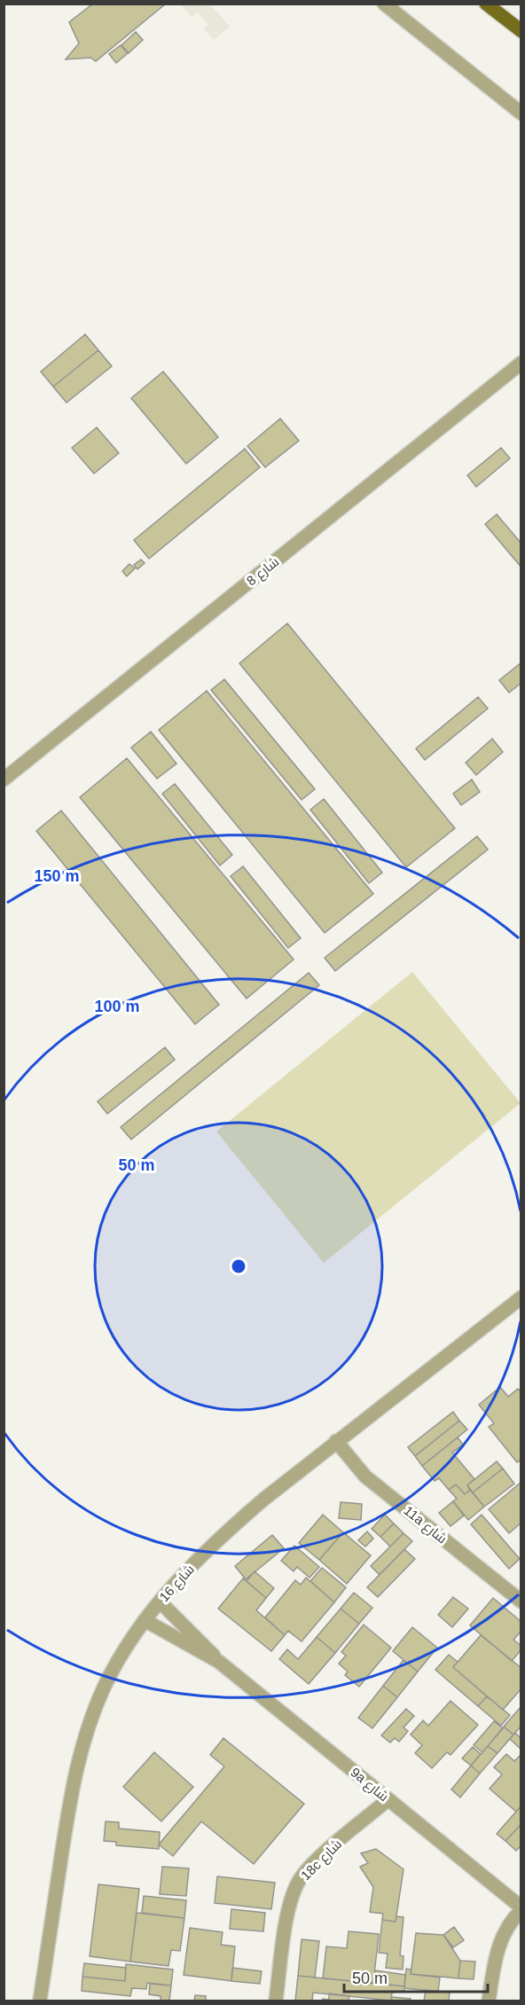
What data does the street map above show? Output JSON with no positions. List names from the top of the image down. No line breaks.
{"streets":{"street":["شارع 8","11a شارع","شارع 16","9a شارع","18c شارع"]},"crossings":[["11a شارع","شارع 16"],["شارع 16","9a شارع"],["9a شارع","18c شارع"]],"scale_bar":"50 m","rings":["150 m","100 m","50 m"]}
